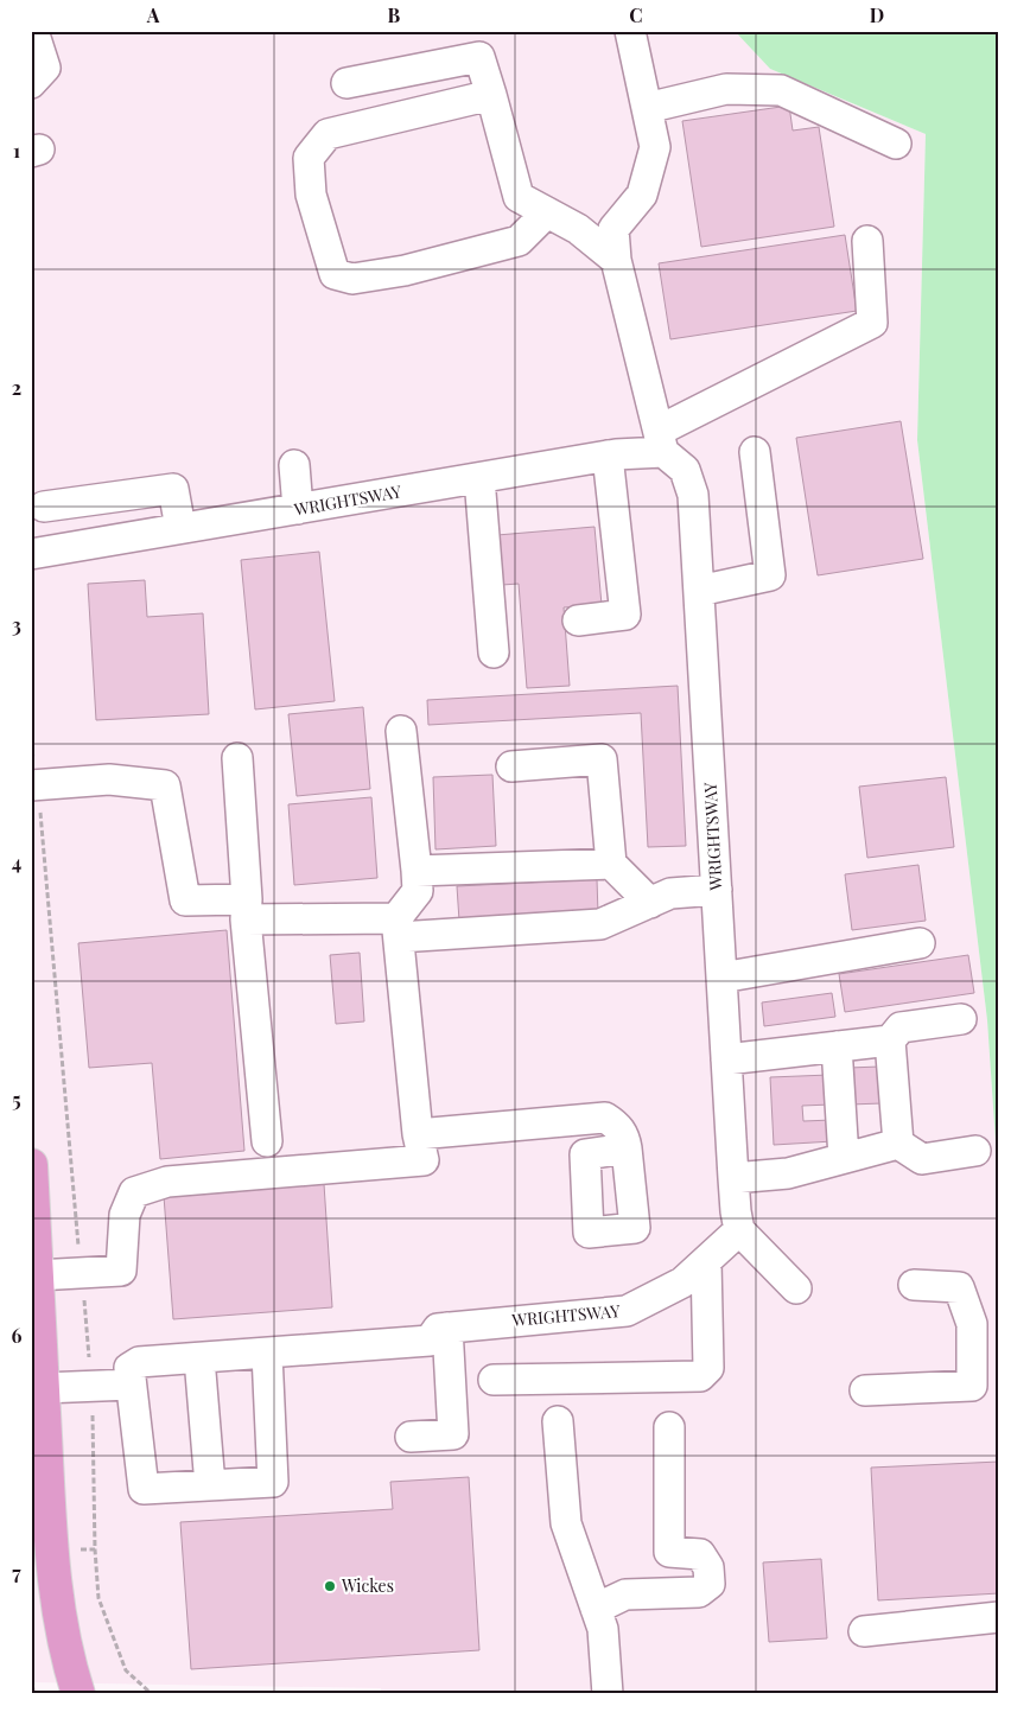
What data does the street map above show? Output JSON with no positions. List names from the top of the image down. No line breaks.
{"streets":{"street":["WRIGHTSWAY"]},"places":["Wickes"],"grid":{"columns":["A","B","C","D"],"rows":["1","2","3","4","5","6","7"]}}
